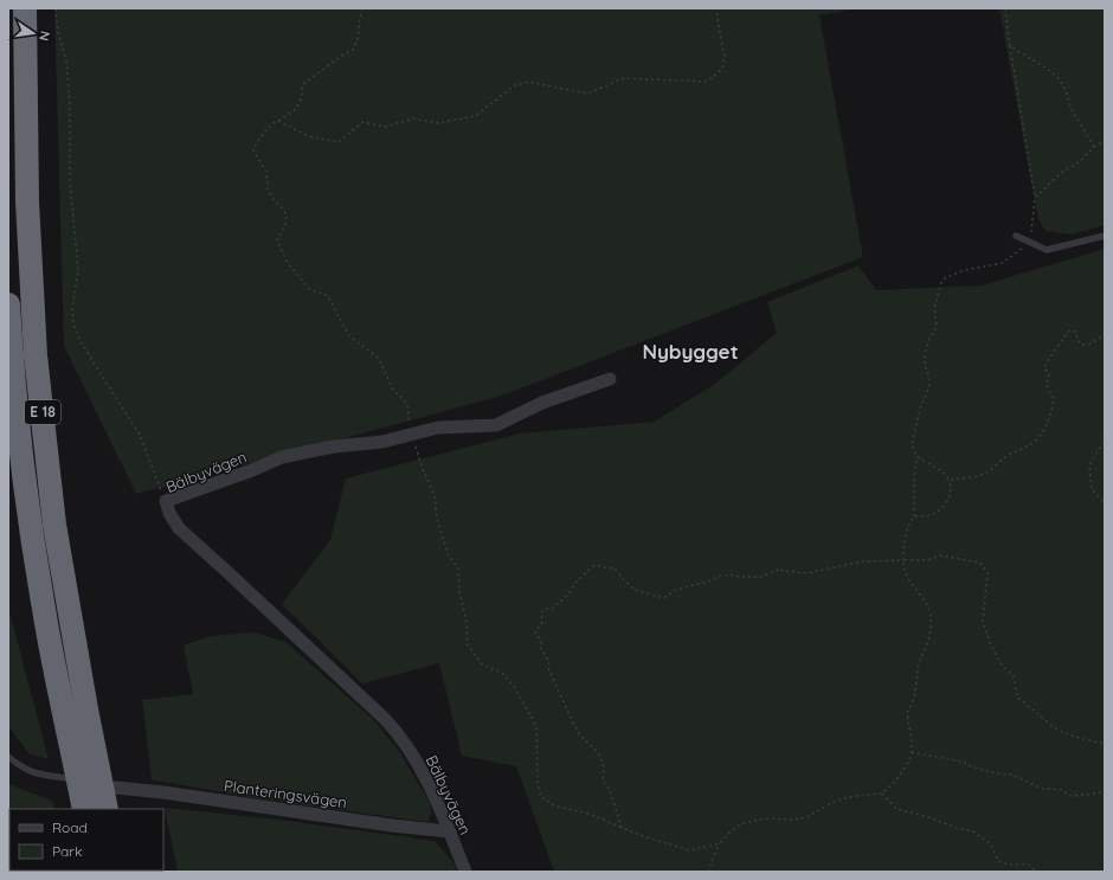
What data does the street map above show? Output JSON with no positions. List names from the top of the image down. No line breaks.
{"streets":{"highway":["E 18"],"street":["Bälbyvägen","Planteringsvägen"]},"crossings":[["Bälbyvägen","Planteringsvägen"]],"districts":["Nybygget"],"legend":["Road","Park"],"north":"right"}
